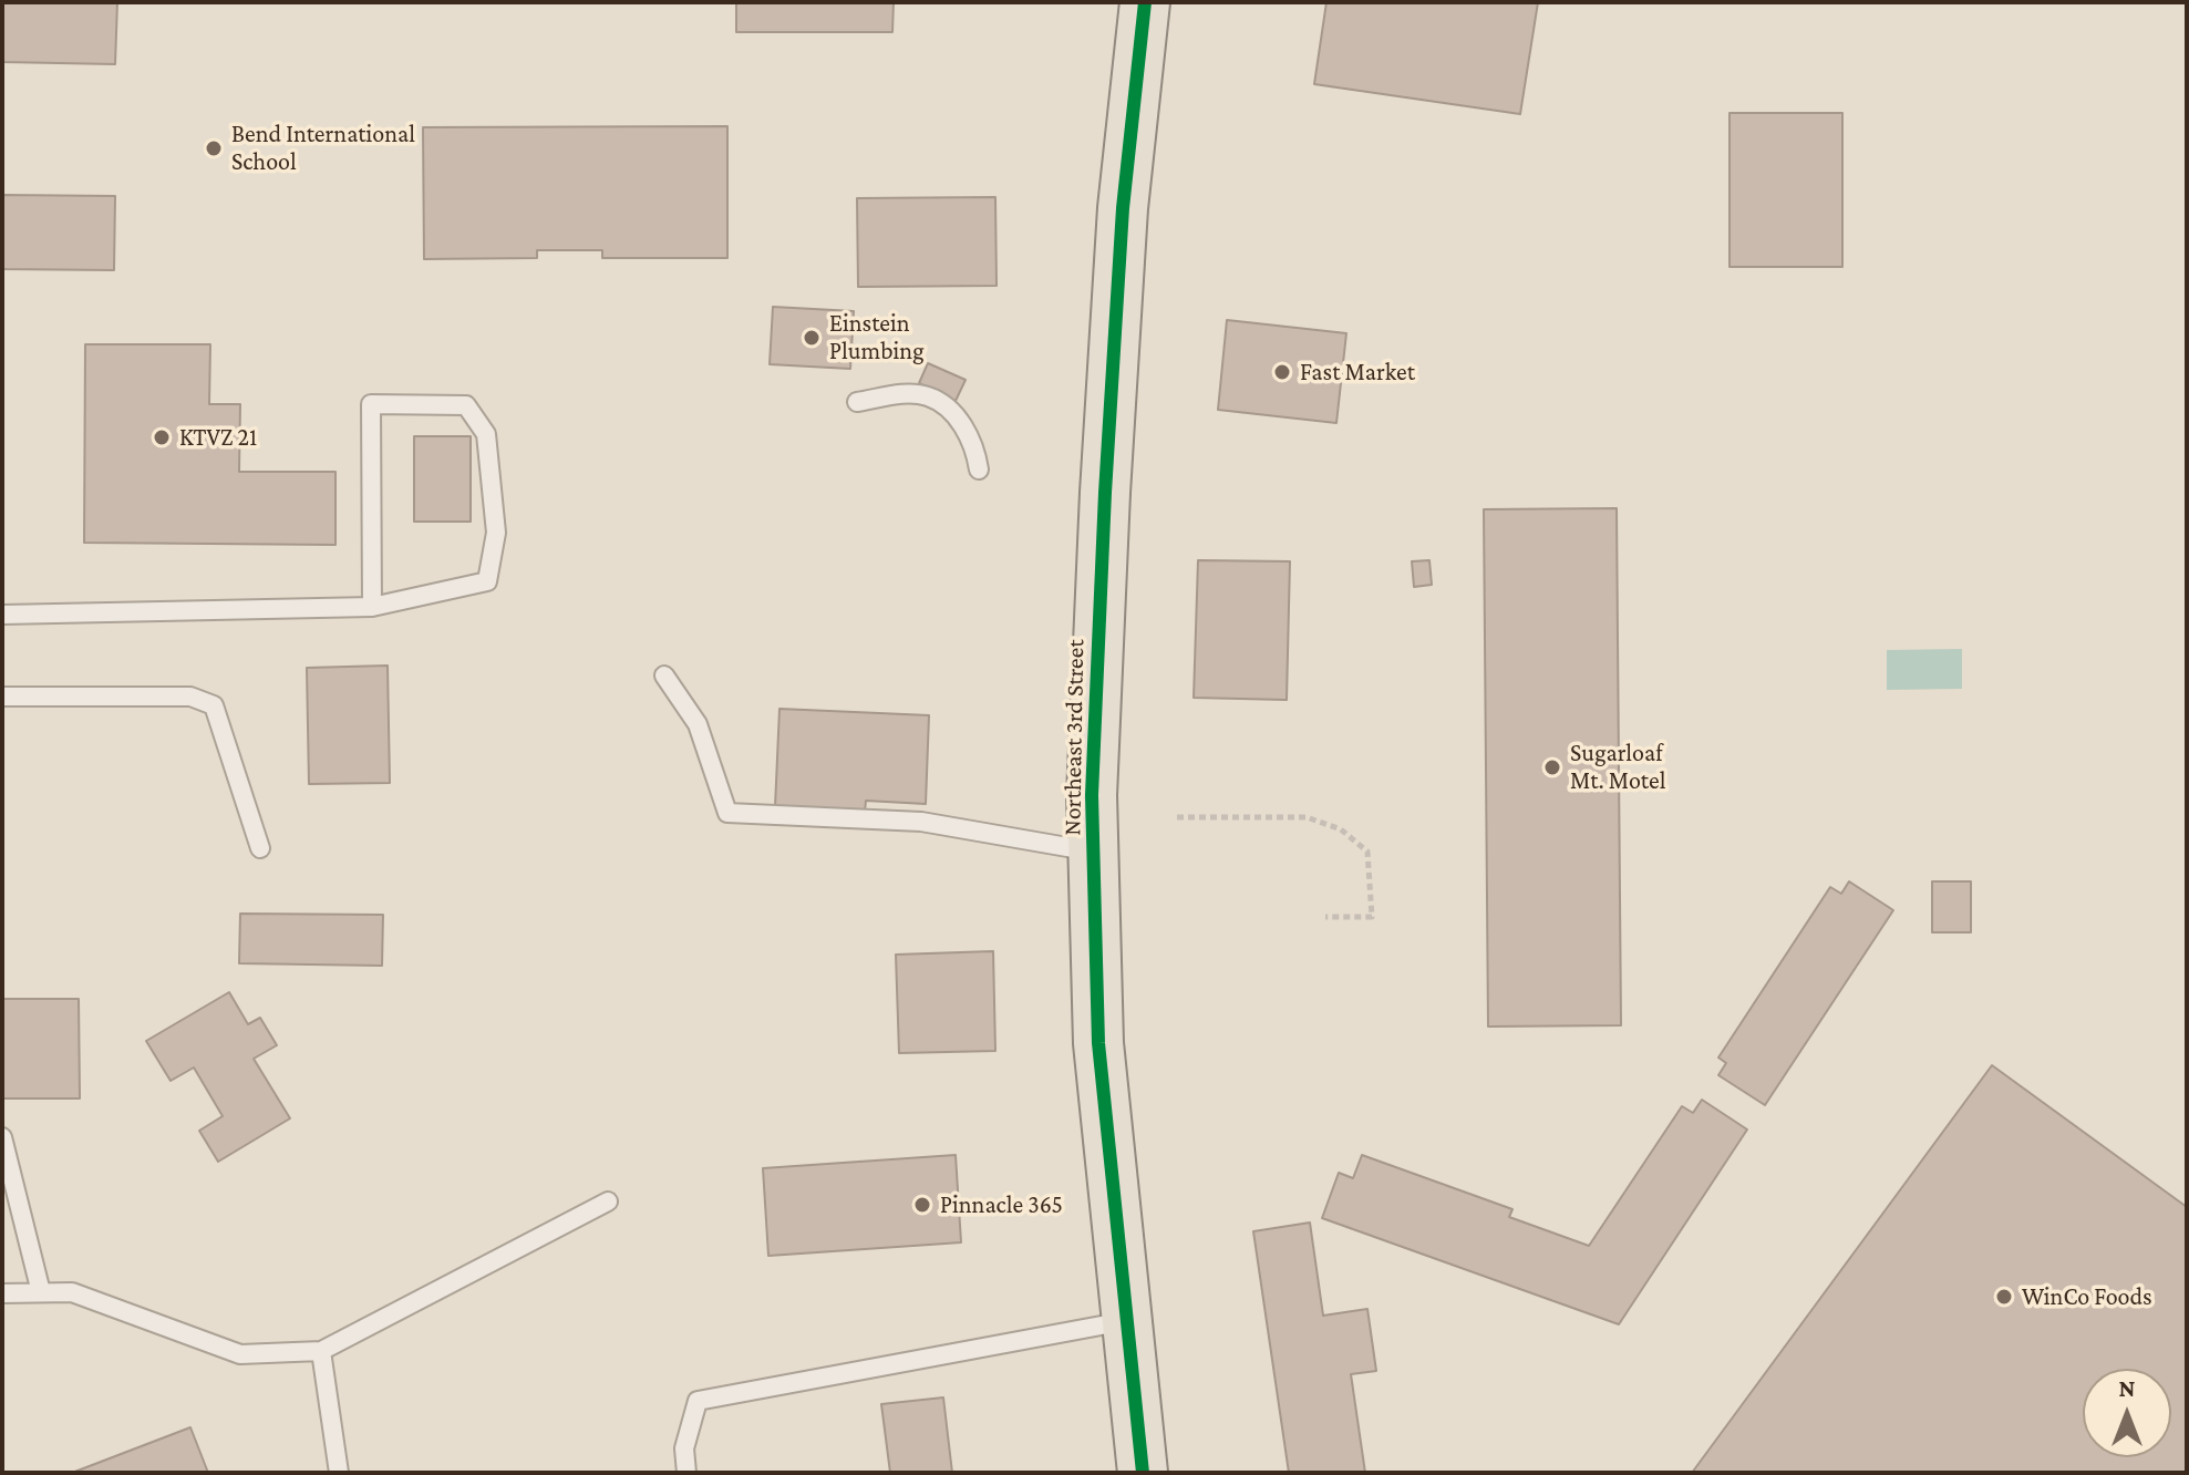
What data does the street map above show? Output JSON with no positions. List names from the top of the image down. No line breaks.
{"streets":{"main road":["Northeast 3rd Street"]},"places":["Bend International School","Einstein Plumbing","Fast Market","KTVZ 21","Sugarloaf Mt. Motel","Pinnacle 365","WinCo Foods"],"north":"top"}
